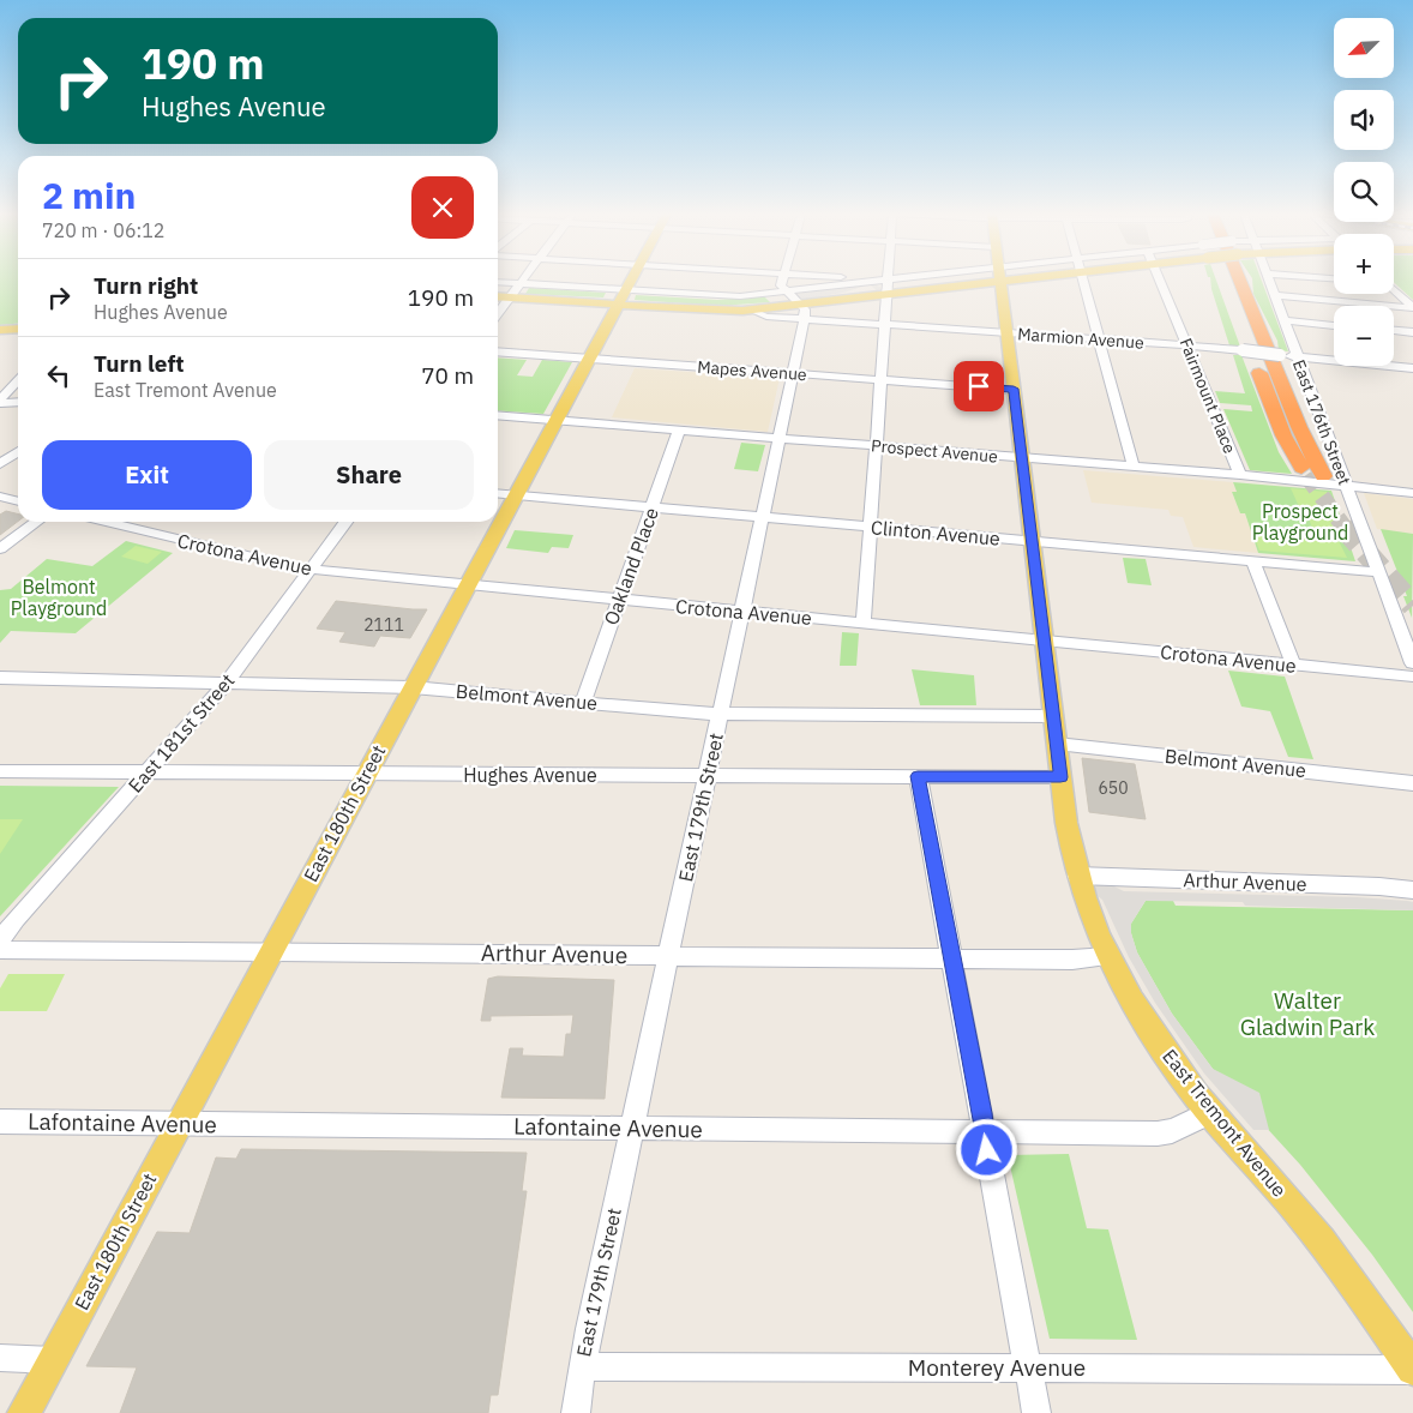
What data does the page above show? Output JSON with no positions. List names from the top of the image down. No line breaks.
{"streets":{"main road":["East 180th Street","East Tremont Avenue"],"street":["Marmion Avenue","Mapes Avenue","Fairmount Place","East 176th Street","Prospect Avenue","Clinton Avenue","Crotona Avenue","Oakland Place","Belmont Avenue","East 181st Street","Hughes Avenue","East 179th Street","Arthur Avenue","Lafontaine Avenue","Monterey Avenue"]},"crossings":[["Marmion Avenue","Fairmount Place"],["Marmion Avenue","East 176th Street"],["Marmion Avenue","East 179th Street"],["Marmion Avenue","East Tremont Avenue"],["Mapes Avenue","East 179th Street"],["Mapes Avenue","East 180th Street"],["Mapes Avenue","East Tremont Avenue"],["Fairmount Place","Prospect Avenue"],["East 176th Street","Prospect Avenue"],["East 176th Street","Clinton Avenue"],["Prospect Avenue","Oakland Place"],["Prospect Avenue","East 179th Street"],["Prospect Avenue","East 180th Street"],["Prospect Avenue","East Tremont Avenue"],["Clinton Avenue","Oakland Place"],["Clinton Avenue","East 179th Street"],["Clinton Avenue","East 180th Street"],["Clinton Avenue","East Tremont Avenue"],["Crotona Avenue","Oakland Place"],["Crotona Avenue","East 181st Street"],["Crotona Avenue","East 179th Street"],["Crotona Avenue","East 180th Street"],["Crotona Avenue","East Tremont Avenue"],["Oakland Place","Belmont Avenue"],["Belmont Avenue","East 181st Street"],["Belmont Avenue","East 179th Street"],["Belmont Avenue","East 180th Street"],["Belmont Avenue","East Tremont Avenue"],["East 181st Street","Hughes Avenue"],["Hughes Avenue","East 179th Street"],["Hughes Avenue","East 180th Street"],["Hughes Avenue","East Tremont Avenue"],["East 179th Street","Arthur Avenue"],["East 179th Street","Lafontaine Avenue"],["East 179th Street","Monterey Avenue"],["East 180th Street","Arthur Avenue"],["East 180th Street","Lafontaine Avenue"],["Arthur Avenue","East Tremont Avenue"],["Lafontaine Avenue","East Tremont Avenue"],["East Tremont Avenue","Monterey Avenue"]],"parks":["Prospect Playground","Belmont Playground","Walter Gladwin Park"],"house_numbers":["2111","650"],"north":"bottom left","page":{"map_buttons":["+","−"],"turn":["190 m","Hughes Avenue"],"heading":["2 min","720 m · 06:12"],"list":[{"name":"Turn right","note":"Hughes Avenue","value":"190 m"},{"name":"Turn left","note":"East Tremont Avenue","value":"70 m"}],"buttons":["Exit","Share"]}}
